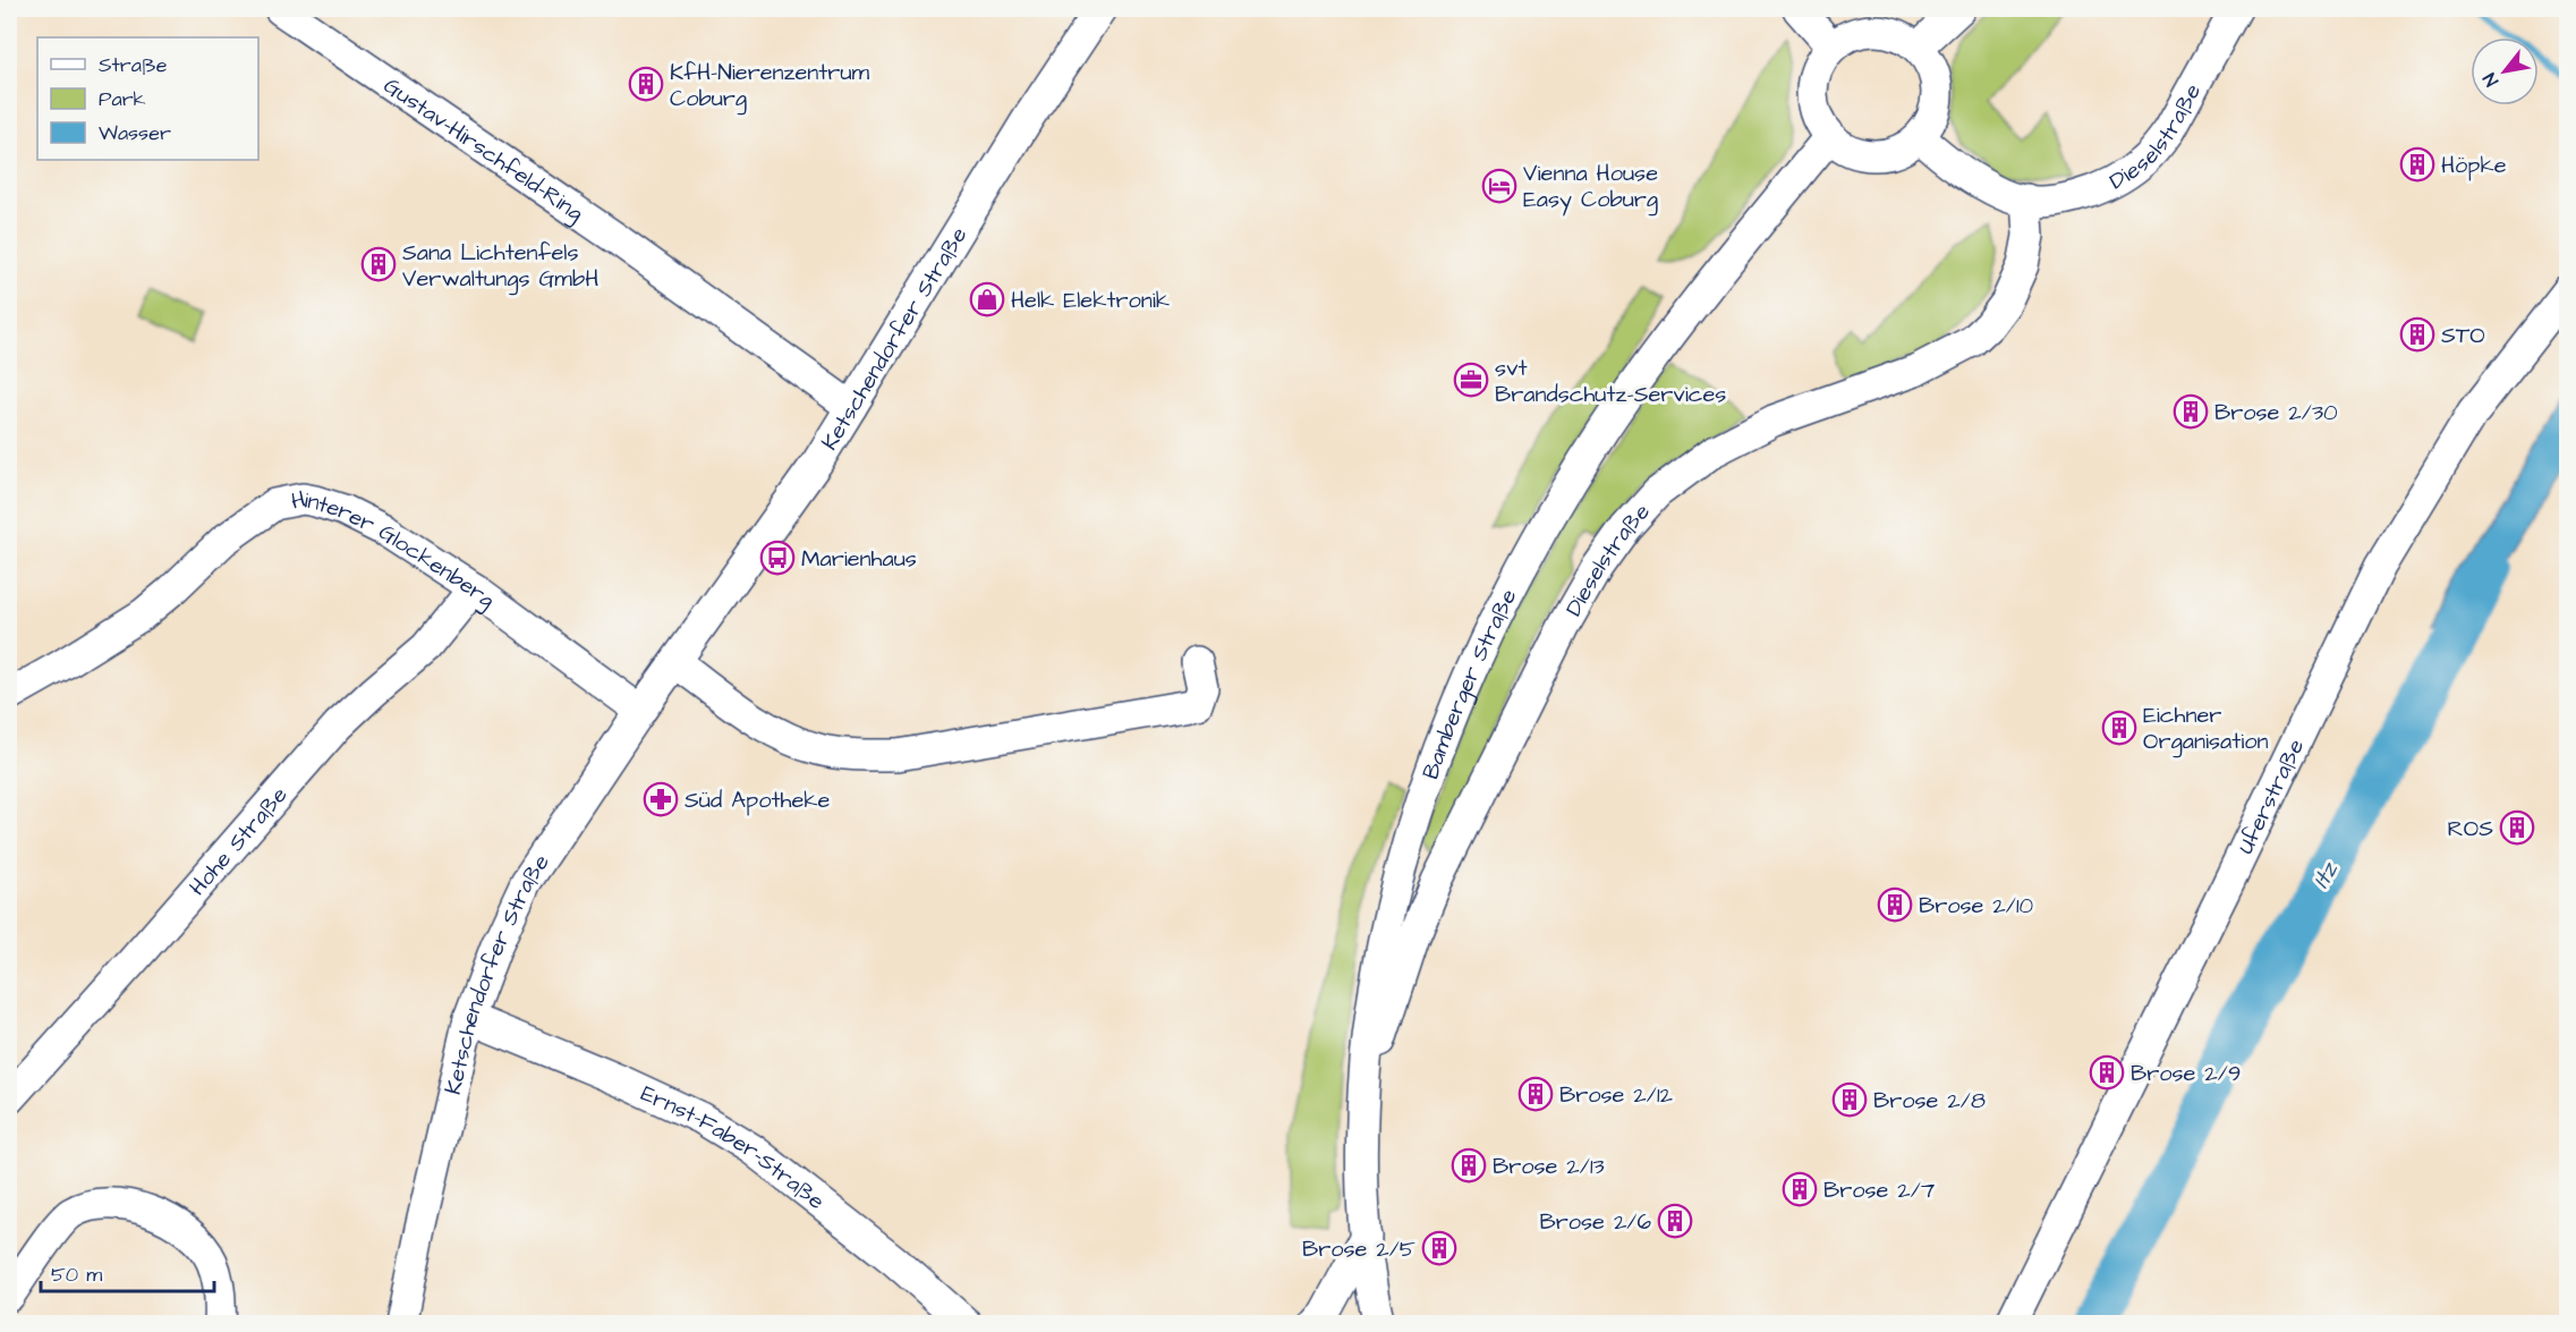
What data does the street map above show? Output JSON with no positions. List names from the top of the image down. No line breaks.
{"streets":{"street":["Dieselstraße","Gustav-Hirschfeld-Ring","Ketschendorfer Straße","Hinterer Glockenberg","Bamberger Straße","Uferstraße","Hohe Straße","Ernst-Faber-Straße"]},"crossings":[["Dieselstraße","Bamberger Straße"],["Gustav-Hirschfeld-Ring","Ketschendorfer Straße"],["Ketschendorfer Straße","Hinterer Glockenberg"],["Ketschendorfer Straße","Ernst-Faber-Straße"],["Hinterer Glockenberg","Hohe Straße"]],"water":["Itz"],"places":{"building":["KfH-Nierenzentrum Coburg","Höpke","Sana Lichtenfels Verwaltungs GmbH","STO","Brose 2/30","Eichner Organisation","ROS","Brose 2/10","Brose 2/9","Brose 2/12","Brose 2/8","Brose 2/13","Brose 2/7","Brose 2/6","Brose 2/5"],"hotel":["Vienna House Easy Coburg"],"shop":["Helk Elektronik"],"office":["svt Brandschutz-Services"],"bus stop":["Marienhaus"],"pharmacy":["Süd Apotheke"]},"legend":["Straße","Park","Wasser"],"scale_bar":"50 m","north":"bottom left"}
